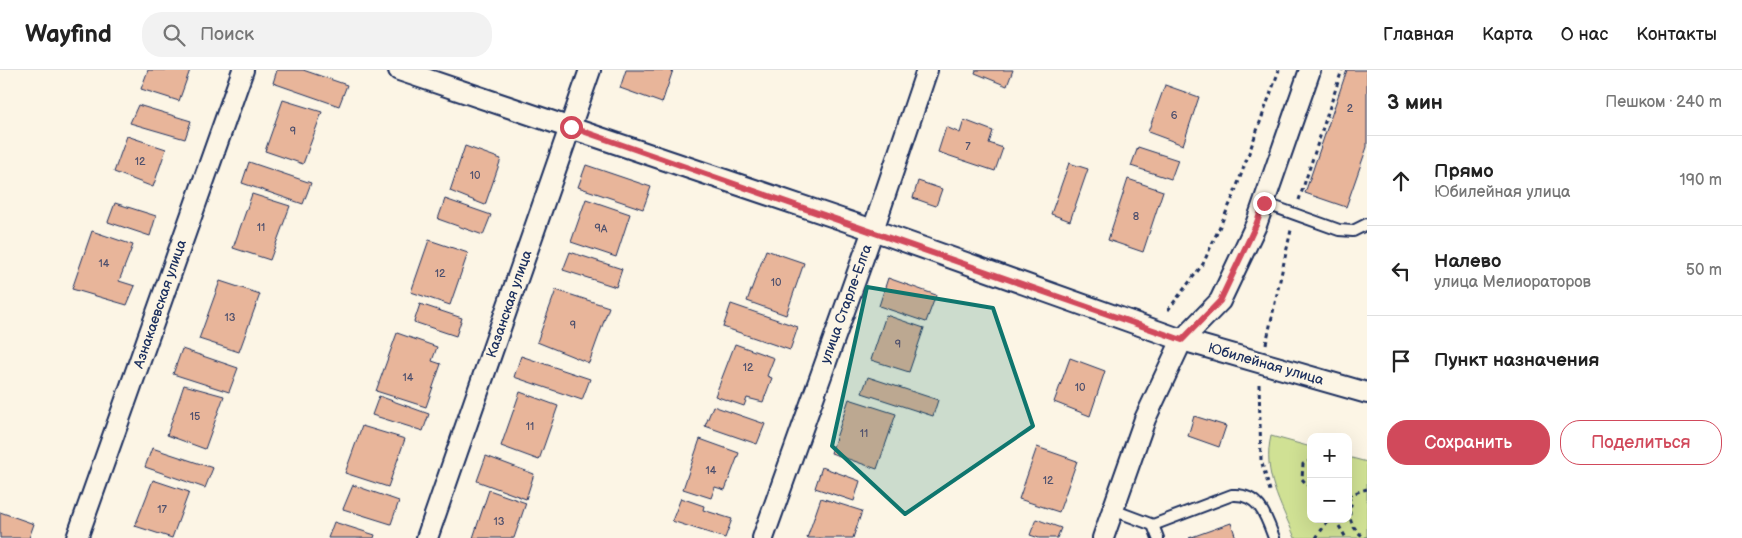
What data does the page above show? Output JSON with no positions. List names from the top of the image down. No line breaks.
{"streets":{"street":["Азнакаевская улица","Казанская улица","улица Старле-Елга","Юбилейная улица"]},"crossings":[["Казанская улица","Юбилейная улица"],["улица Старле-Елга","Юбилейная улица"]],"house_numbers":["2","6","9","7","12","10","8","11","9А","14","12","10","13","9","9","12","14","10","15","11","11","14","12","17","13"],"page":{"header":"Wayfind","search":"Поиск","nav":["Главная","Карта","О нас","Контакты"],"heading":["3 мин","Пешком · 240 m"],"list":[["Прямо","Юбилейная улица","190 m"],["Налево","улица Мелиораторов","50 m"],"Пункт назначения"],"buttons":["Сохранить","Поделиться"],"map_buttons":["+","−"]}}
